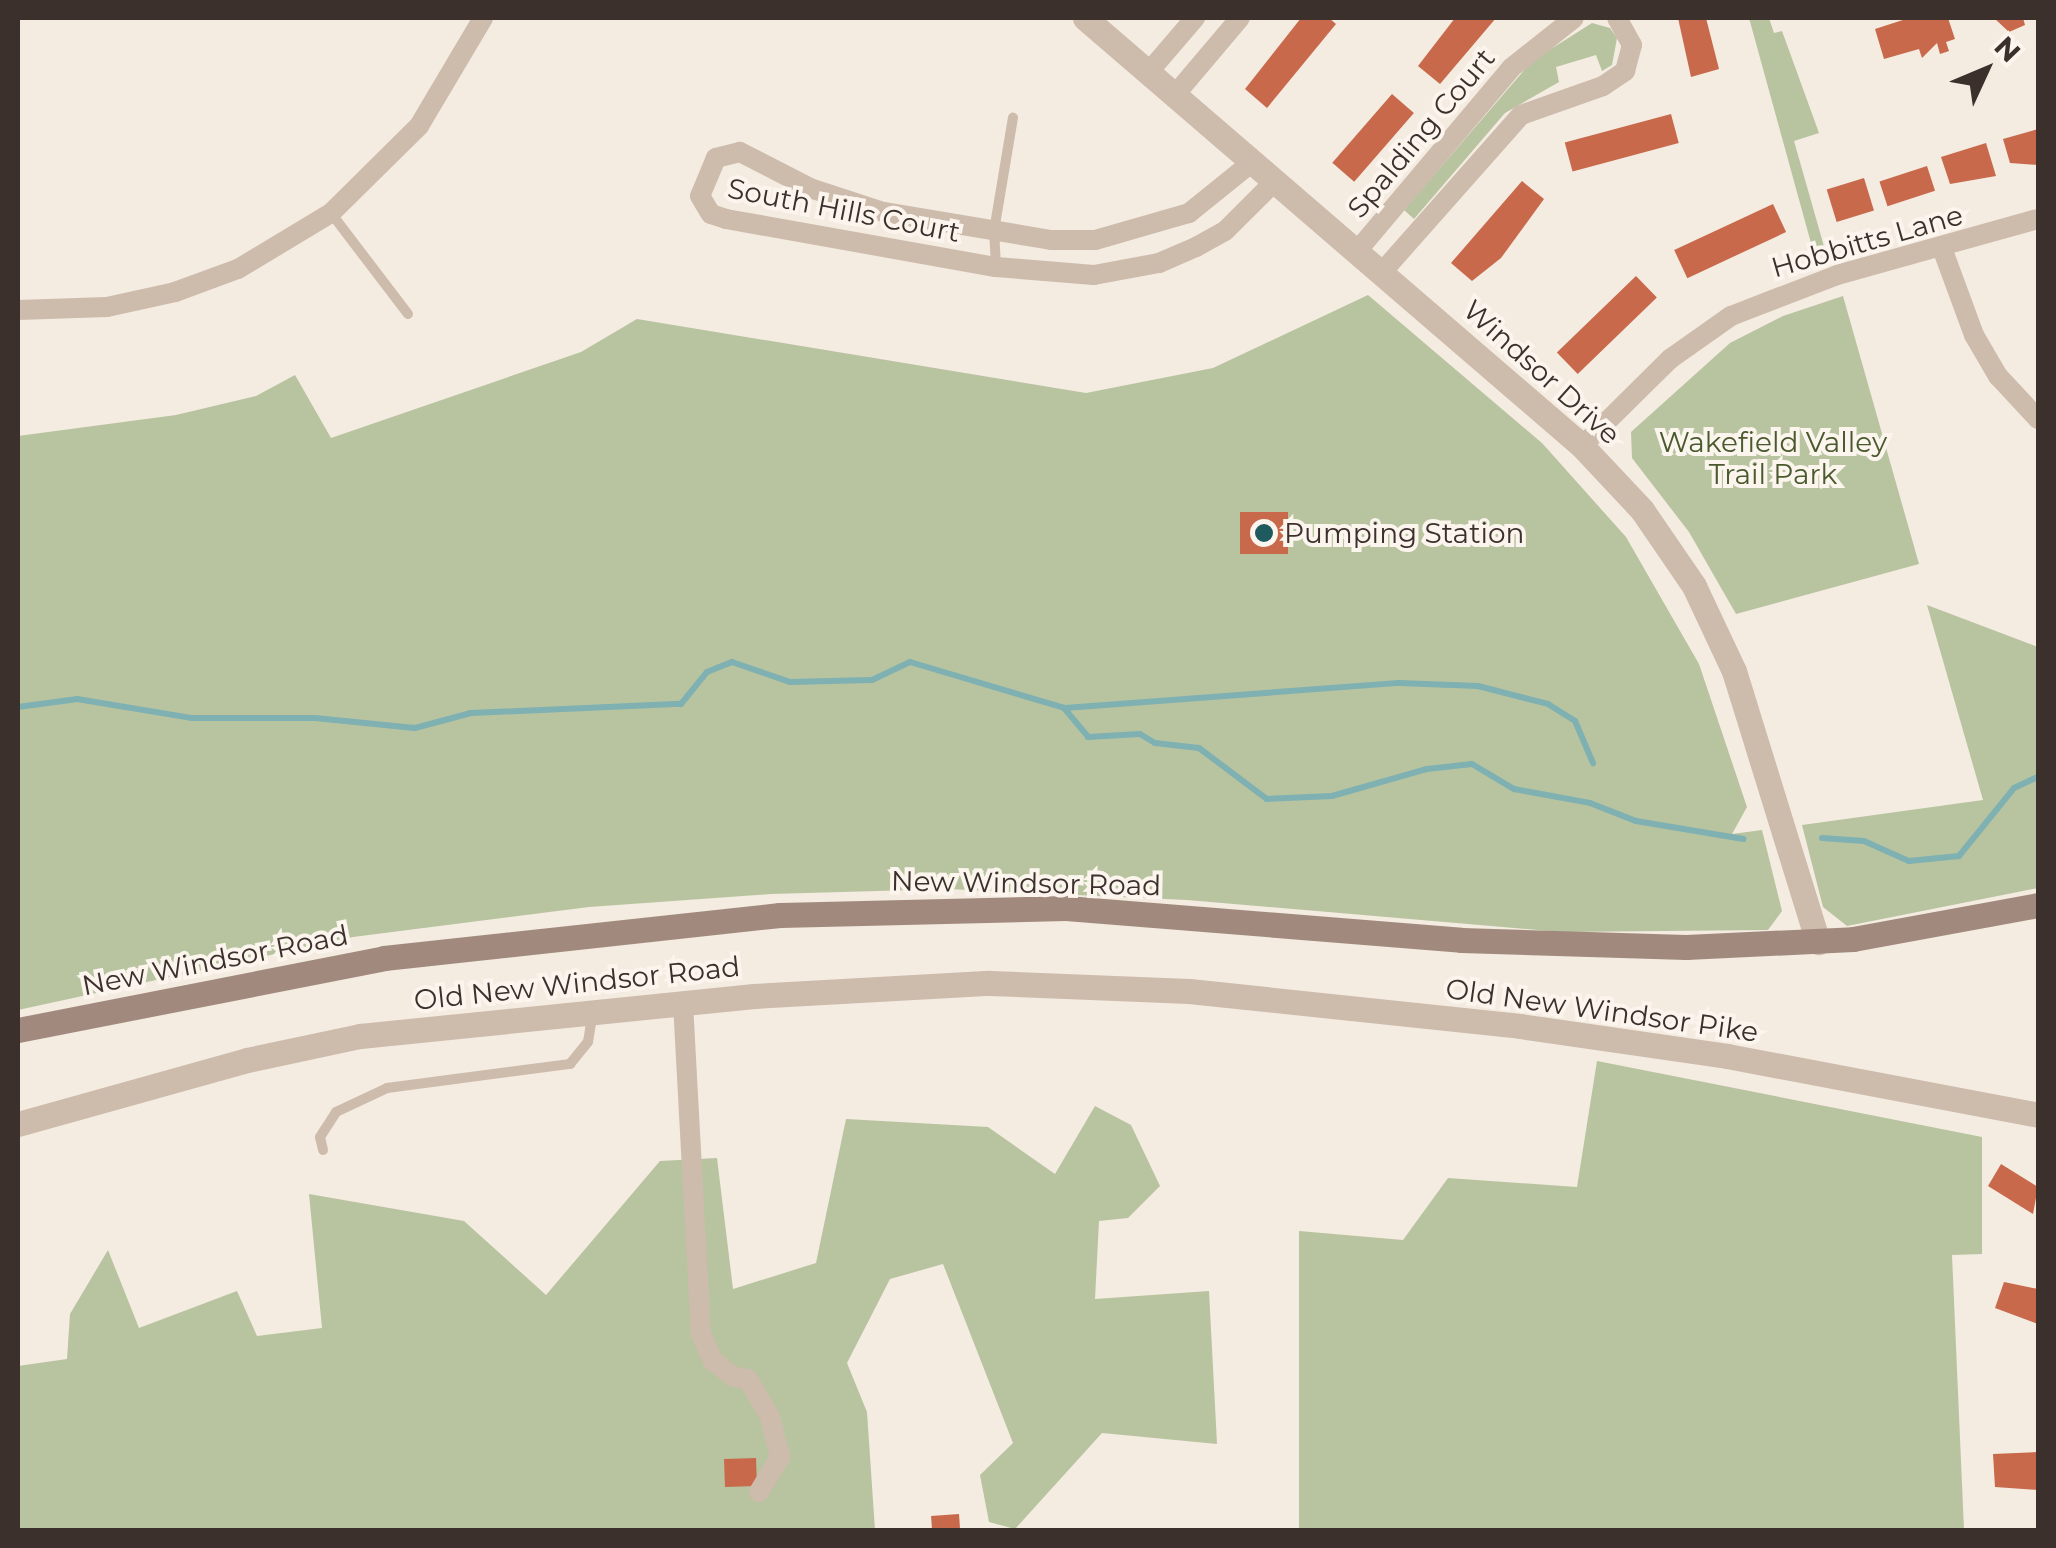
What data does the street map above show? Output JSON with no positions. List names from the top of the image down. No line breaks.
{"streets":{"main road":["New Windsor Road"],"street":["Spalding Court","South Hills Court","Hobbitts Lane","Windsor Drive","Old New Windsor Road","Old New Windsor Pike"]},"crossings":[["Spalding Court","Windsor Drive"],["South Hills Court","Windsor Drive"],["Hobbitts Lane","Windsor Drive"],["Windsor Drive","New Windsor Road"],["Old New Windsor Road","Old New Windsor Pike"]],"parks":["Wakefield Valley Trail Park"],"places":["Pumping Station"],"north":"top right"}
